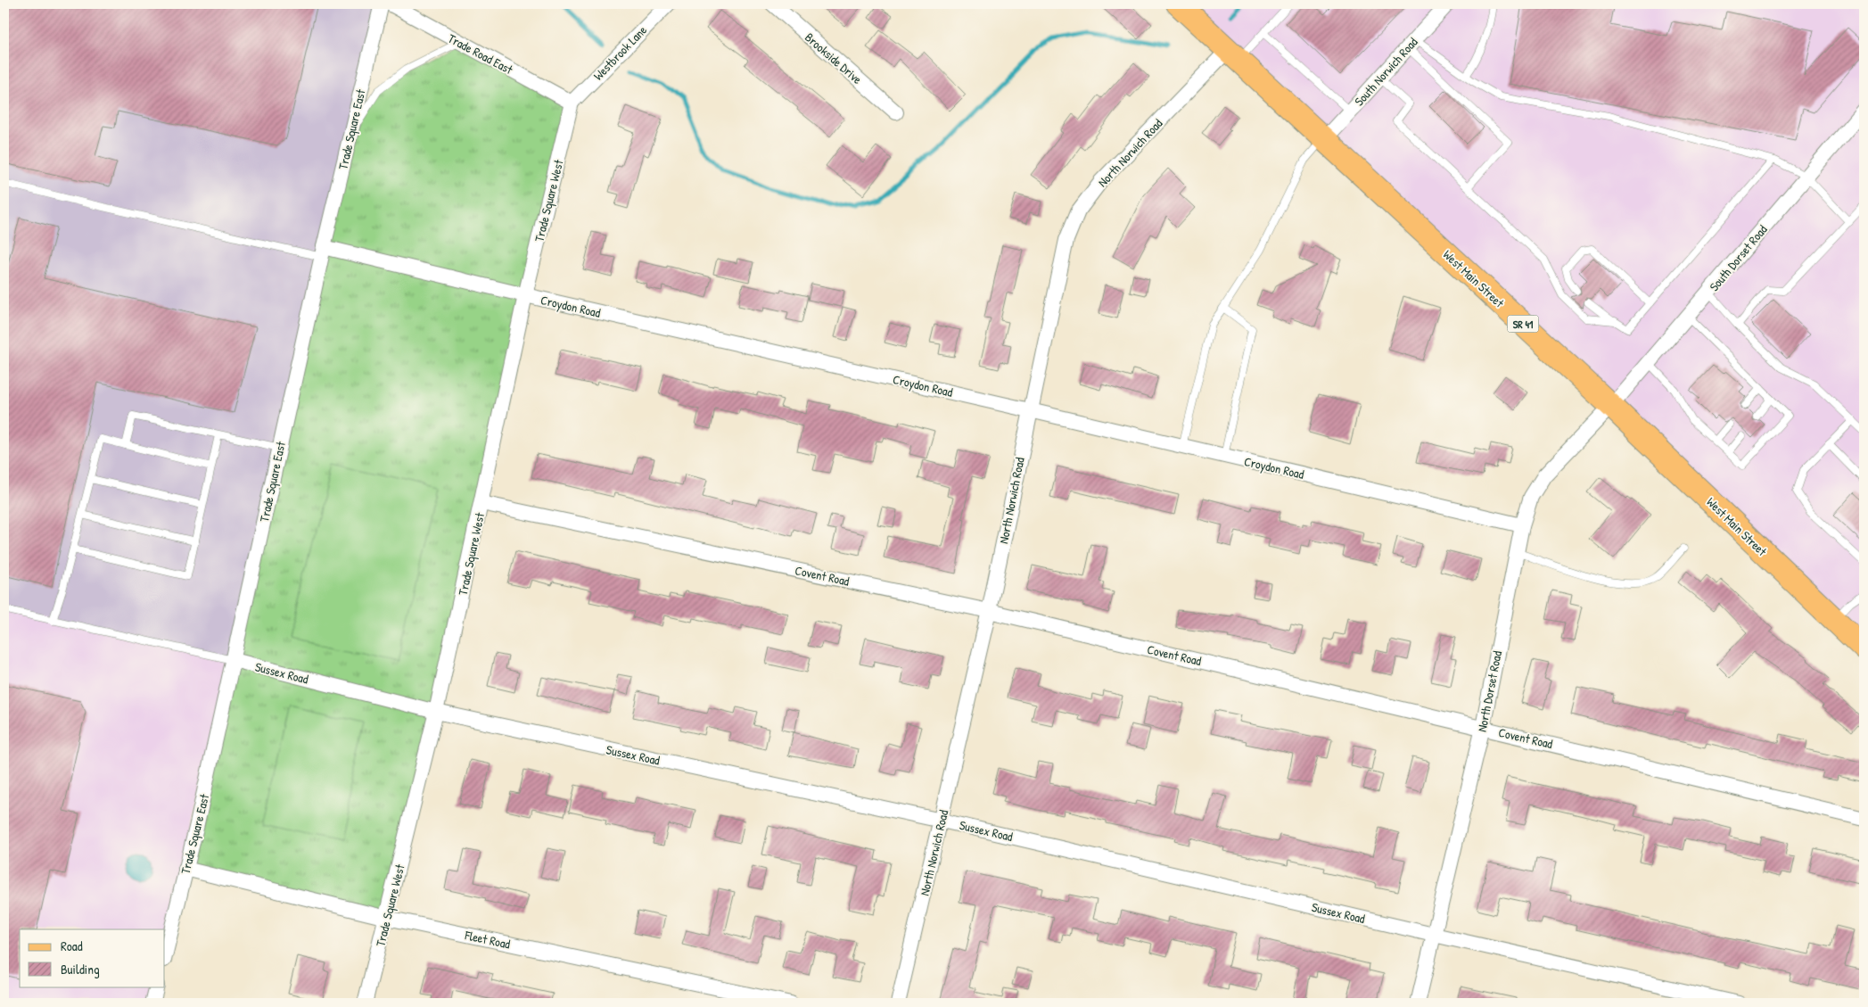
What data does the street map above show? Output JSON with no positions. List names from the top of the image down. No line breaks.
{"streets":{"main road":["West Main Street","SR 41"],"street":["Westbrook Lane","Trade Road East","Brookside Drive","South Norwich Road","Trade Square East","North Norwich Road","Trade Square West","South Dorset Road","Croydon Road","Covent Road","Sussex Road","North Dorset Road","Fleet Road"]},"crossings":[["Westbrook Lane","Trade Road East"],["Westbrook Lane","Trade Square West"],["Trade Road East","Trade Square West"],["South Norwich Road","West Main Street"],["Trade Square East","Croydon Road"],["Trade Square East","Sussex Road"],["Trade Square East","Fleet Road"],["North Norwich Road","West Main Street"],["North Norwich Road","Croydon Road"],["North Norwich Road","Covent Road"],["North Norwich Road","Sussex Road"],["Trade Square West","Croydon Road"],["Trade Square West","Covent Road"],["Trade Square West","Sussex Road"],["Trade Square West","Fleet Road"],["South Dorset Road","West Main Street"],["South Dorset Road","North Dorset Road"],["West Main Street","North Dorset Road"],["Croydon Road","North Dorset Road"],["Covent Road","North Dorset Road"],["Sussex Road","North Dorset Road"]],"legend":["Road","Building"]}
